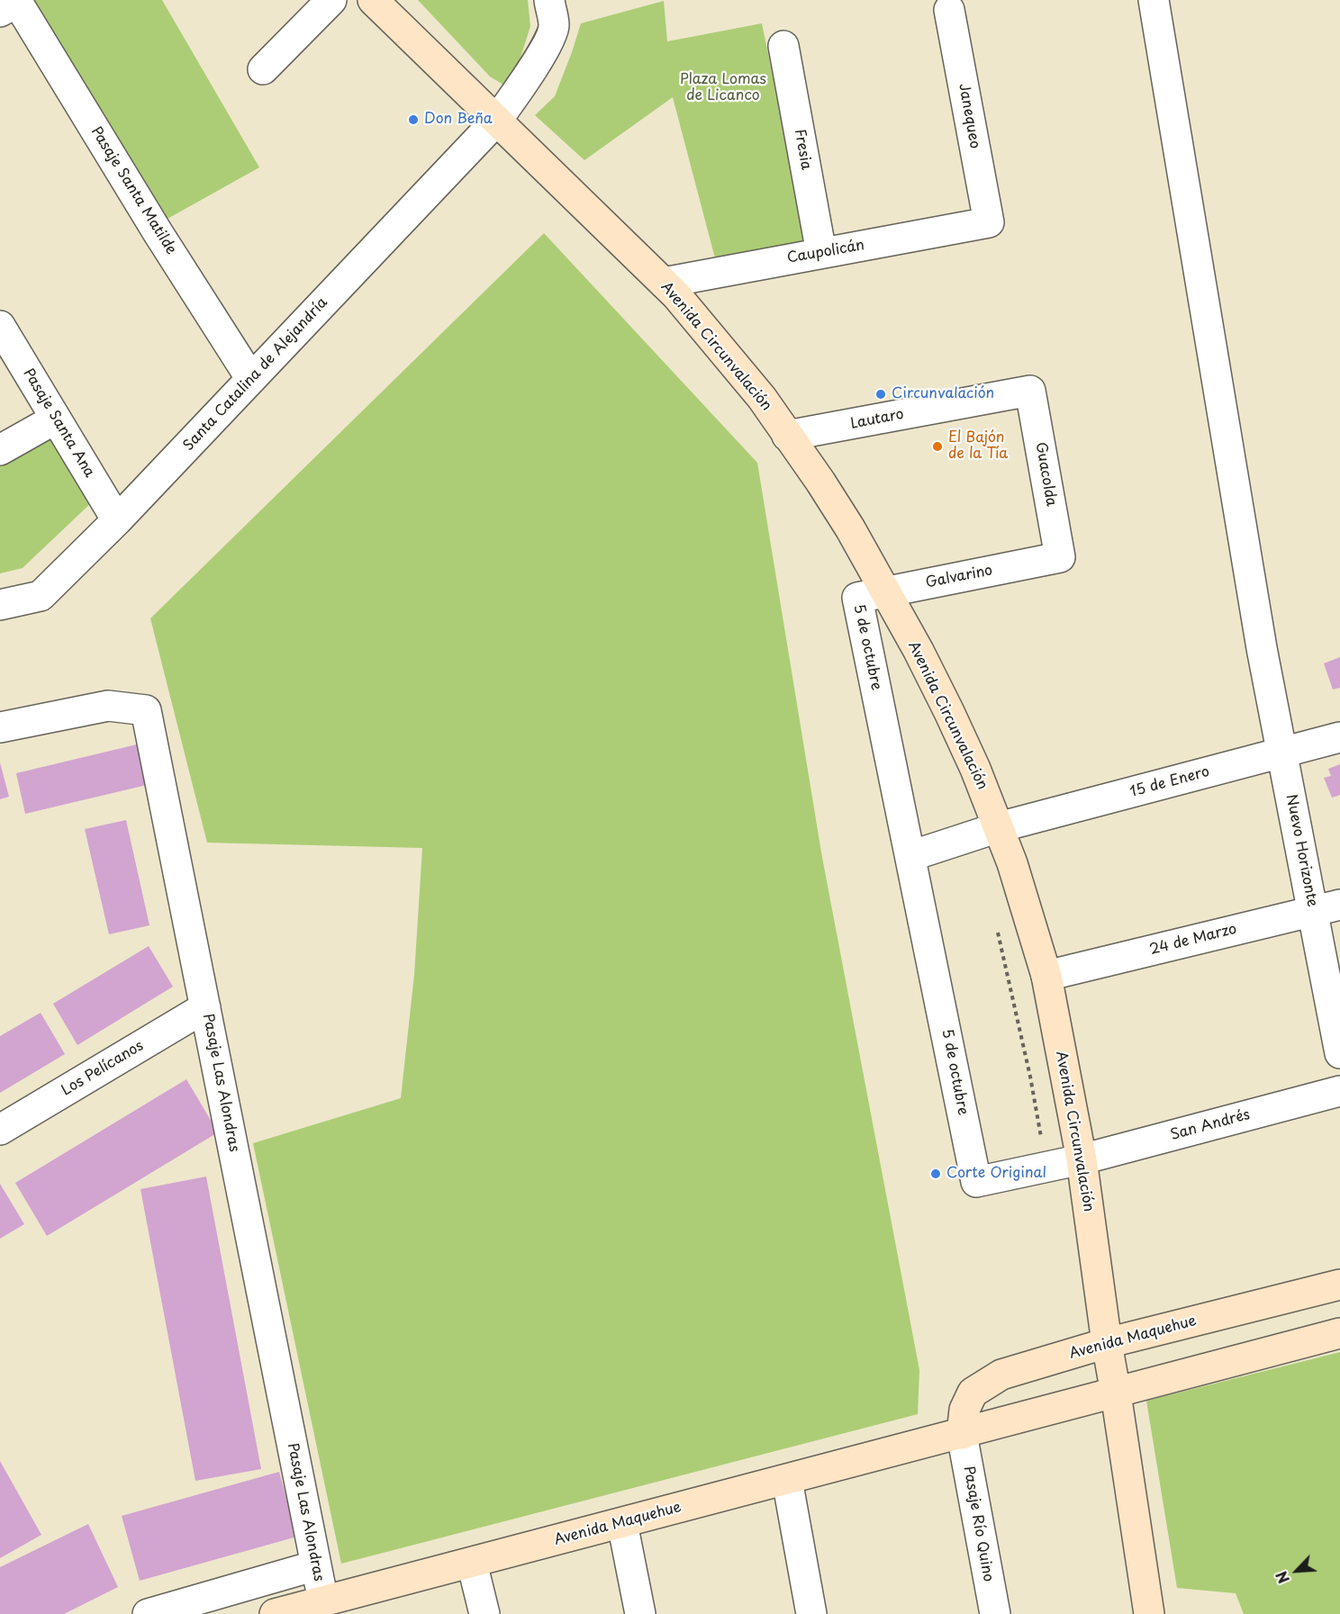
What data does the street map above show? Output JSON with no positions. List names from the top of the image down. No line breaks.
{"streets":{"main road":["Avenida Circunvalación","Avenida Maquehue"],"street":["Janequeo","Fresia","Pasaje Santa Matilde","Caupolicán","Santa Catalina de Alejandría","Lautaro","Pasaje Santa Ana","Guacolda","Galvarino","5 de octubre","15 de Enero","Nuevo Horizonte","24 de Marzo","Los Pelícanos","Pasaje Las Alondras","San Andrés","Pasaje Río Quino"]},"crossings":[["Janequeo","Caupolicán"],["Fresia","Caupolicán"],["Pasaje Santa Matilde","Santa Catalina de Alejandría"],["Caupolicán","Avenida Circunvalación"],["Avenida Circunvalación","Santa Catalina de Alejandría"],["Avenida Circunvalación","Lautaro"],["Avenida Circunvalación","Galvarino"],["Avenida Circunvalación","5 de octubre"],["Avenida Circunvalación","15 de Enero"],["Avenida Circunvalación","24 de Marzo"],["Avenida Circunvalación","San Andrés"],["Avenida Circunvalación","Avenida Maquehue"],["Santa Catalina de Alejandría","Pasaje Santa Ana"],["Lautaro","Guacolda"],["Guacolda","Galvarino"],["Galvarino","5 de octubre"],["5 de octubre","San Andrés"],["15 de Enero","Nuevo Horizonte"],["Nuevo Horizonte","24 de Marzo"],["Los Pelícanos","Pasaje Las Alondras"],["Pasaje Las Alondras","Avenida Maquehue"],["Avenida Maquehue","Pasaje Río Quino"]],"parks":["Plaza Lomas de Licanco"],"places":["Don Beña","Circunvalación","El Bajón de la Tía","Corte Original"],"north":"bottom left"}
